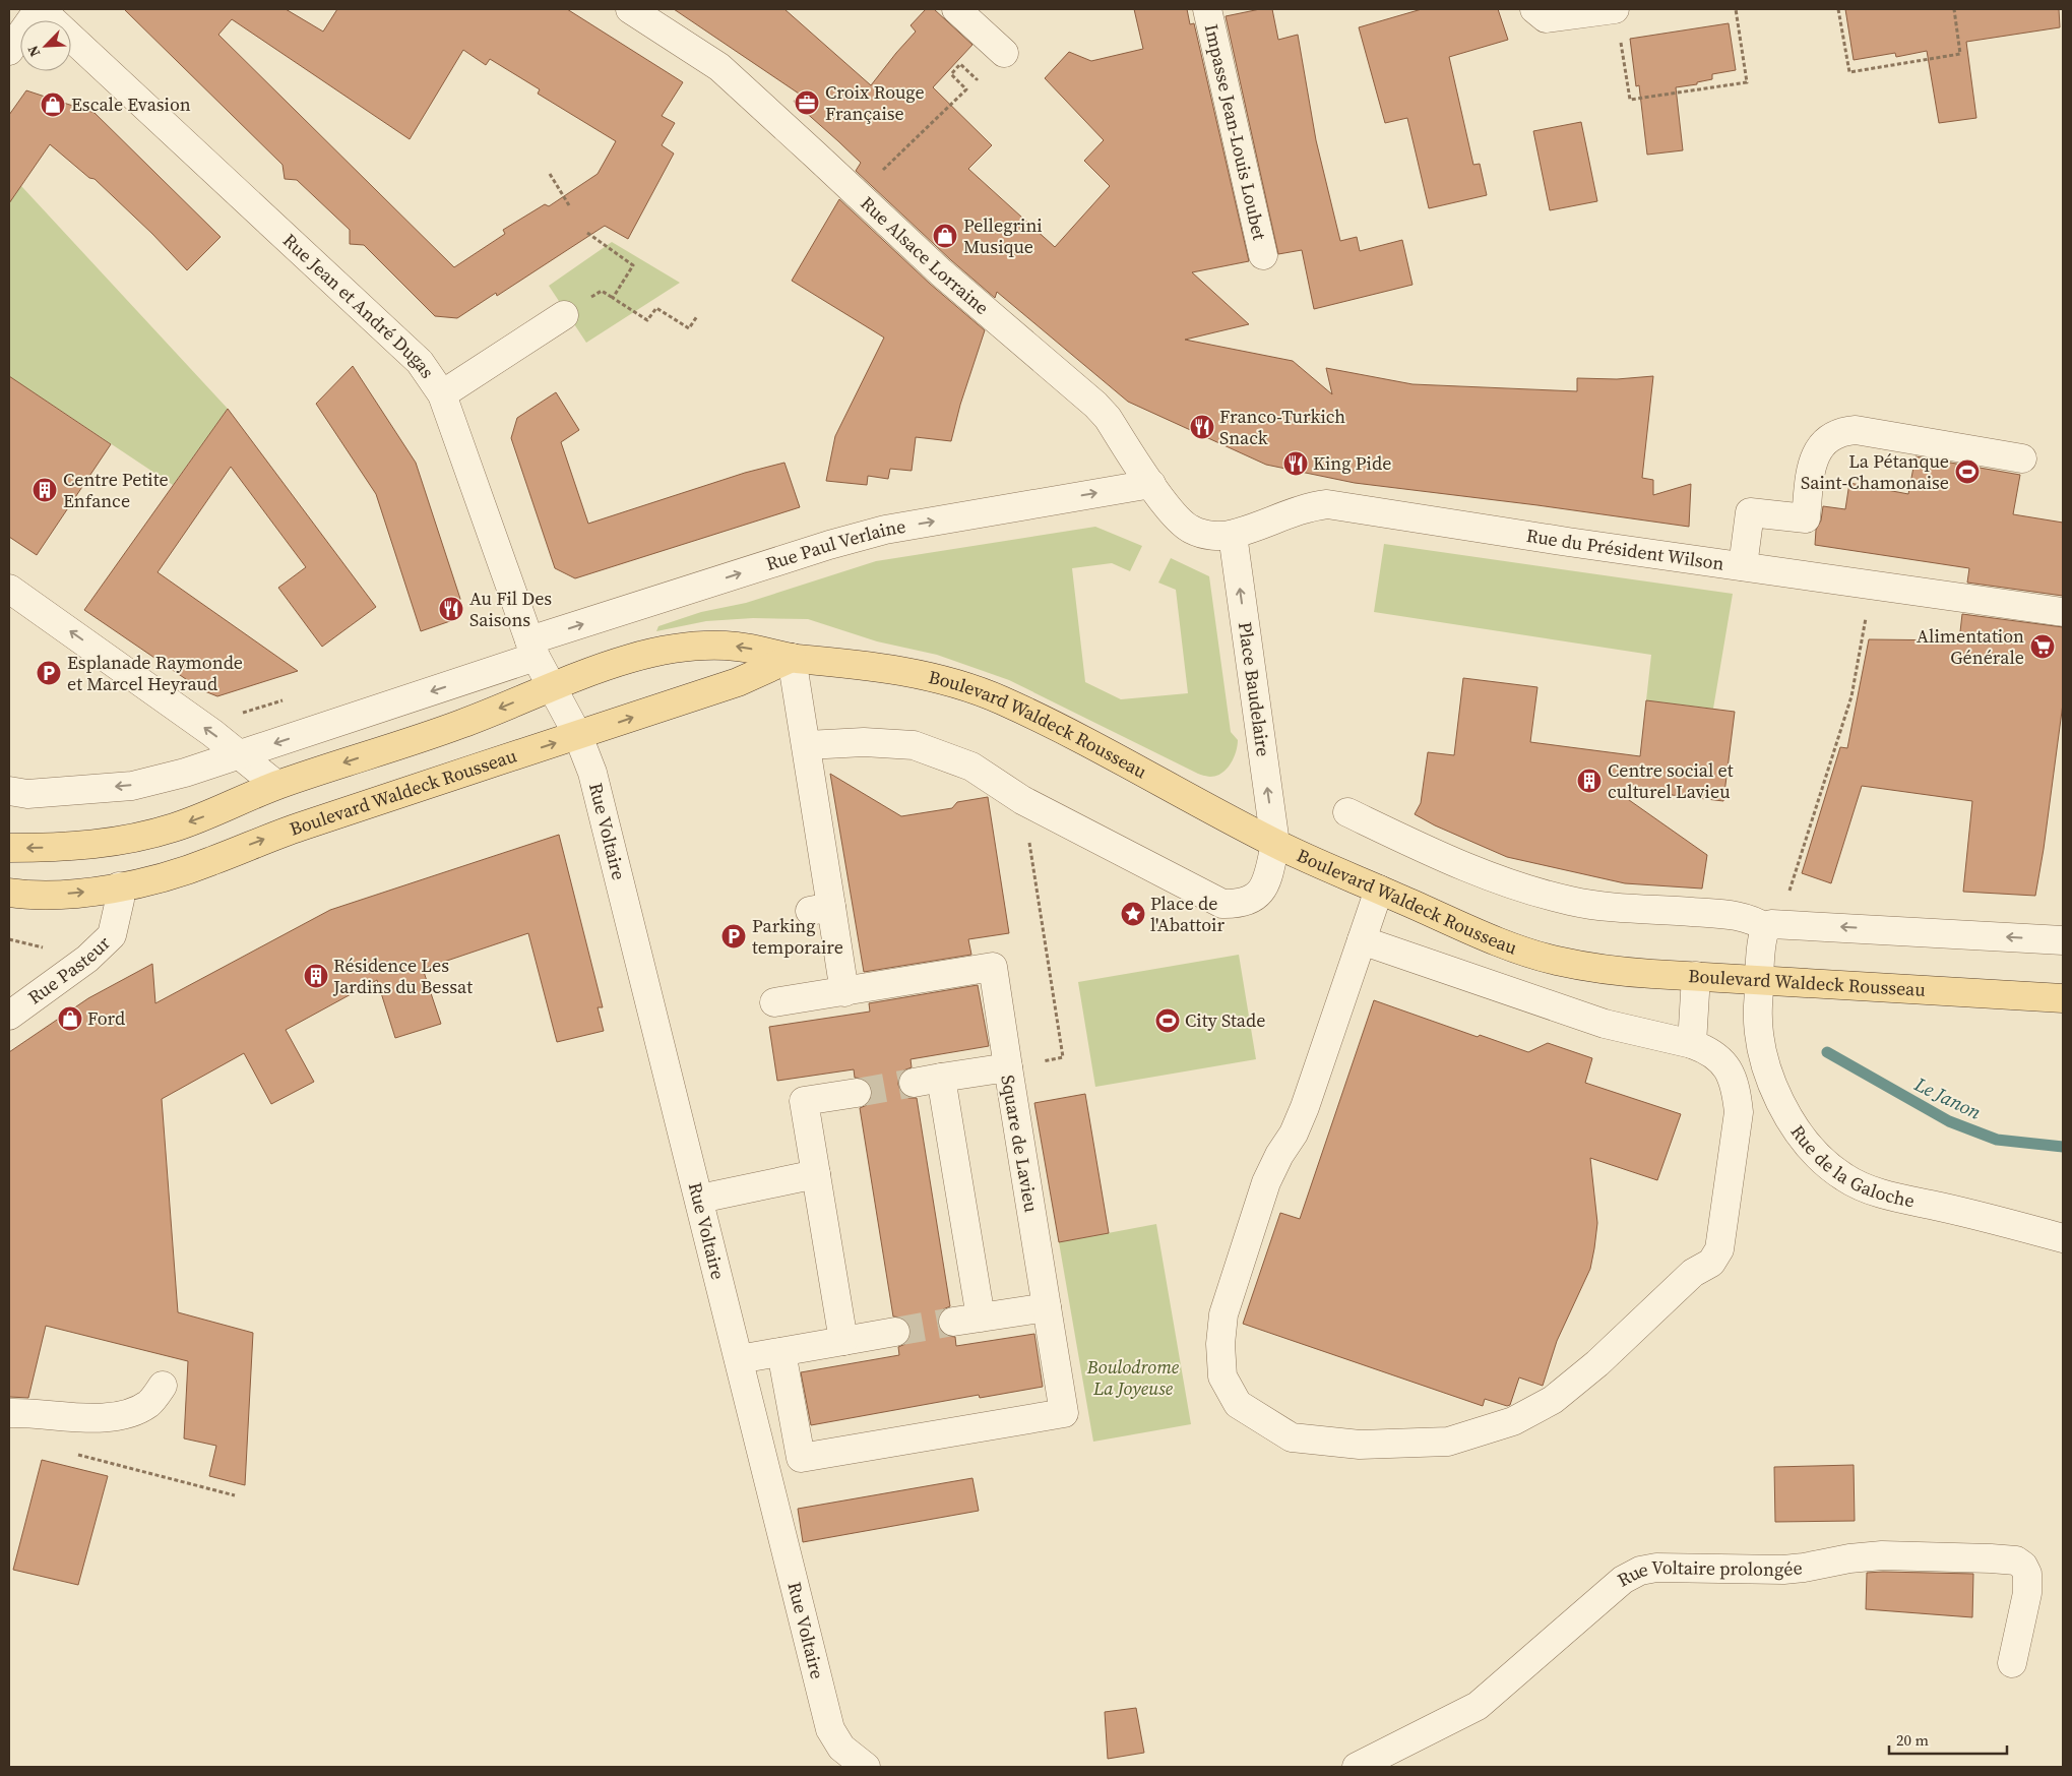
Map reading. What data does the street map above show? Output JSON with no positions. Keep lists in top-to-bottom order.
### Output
{
  "streets": {
    "main road": ["Boulevard Waldeck Rousseau"],
    "street": [
      "Impasse Jean-Louis Loubet",
      "Rue Alsace Lorraine",
      "Rue Jean et André Dugas",
      "Rue Paul Verlaine",
      "Rue du Président Wilson",
      "Place Baudelaire",
      "Rue Voltaire",
      "Rue Pasteur",
      "Square de Lavieu",
      "Rue de la Galoche",
      "Rue Voltaire prolongée"
    ]
  },
  "crossings": [
    ["Rue Alsace Lorraine", "Rue Paul Verlaine"],
    ["Rue Alsace Lorraine", "Rue du Président Wilson"],
    ["Rue Jean et André Dugas", "Rue Paul Verlaine"],
    ["Rue Jean et André Dugas", "Boulevard Waldeck Rousseau"],
    ["Rue Jean et André Dugas", "Rue Voltaire"],
    ["Rue du Président Wilson", "Place Baudelaire"],
    ["Place Baudelaire", "Boulevard Waldeck Rousseau"],
    ["Boulevard Waldeck Rousseau", "Rue Voltaire"],
    ["Boulevard Waldeck Rousseau", "Rue Pasteur"],
    ["Boulevard Waldeck Rousseau", "Rue de la Galoche"]
  ],
  "one_way": ["Place Baudelaire"],
  "water": ["Le Janon"],
  "parks": ["Boulodrome La Joyeuse"],
  "places": {
    "office": ["Croix Rouge Française"],
    "shop": ["Escale Evasion", "Pellegrini Musique", "Ford"],
    "restaurant": ["Franco-Turkich Snack", "King Pide", "Au Fil Des Saisons"],
    "sports": ["La Pétanque Saint-Chamonaise", "City Stade"],
    "building": ["Centre Petite Enfance", "Centre social et culturel Lavieu", "Résidence Les Jardins du Bessat"],
    "supermarket": ["Alimentation Générale"],
    "parking": ["Esplanade Raymonde et Marcel Heyraud", "Parking temporaire"],
    "place": ["Place de l'Abattoir"]
  },
  "scale_bar": "20 m",
  "north": "bottom left"
}
